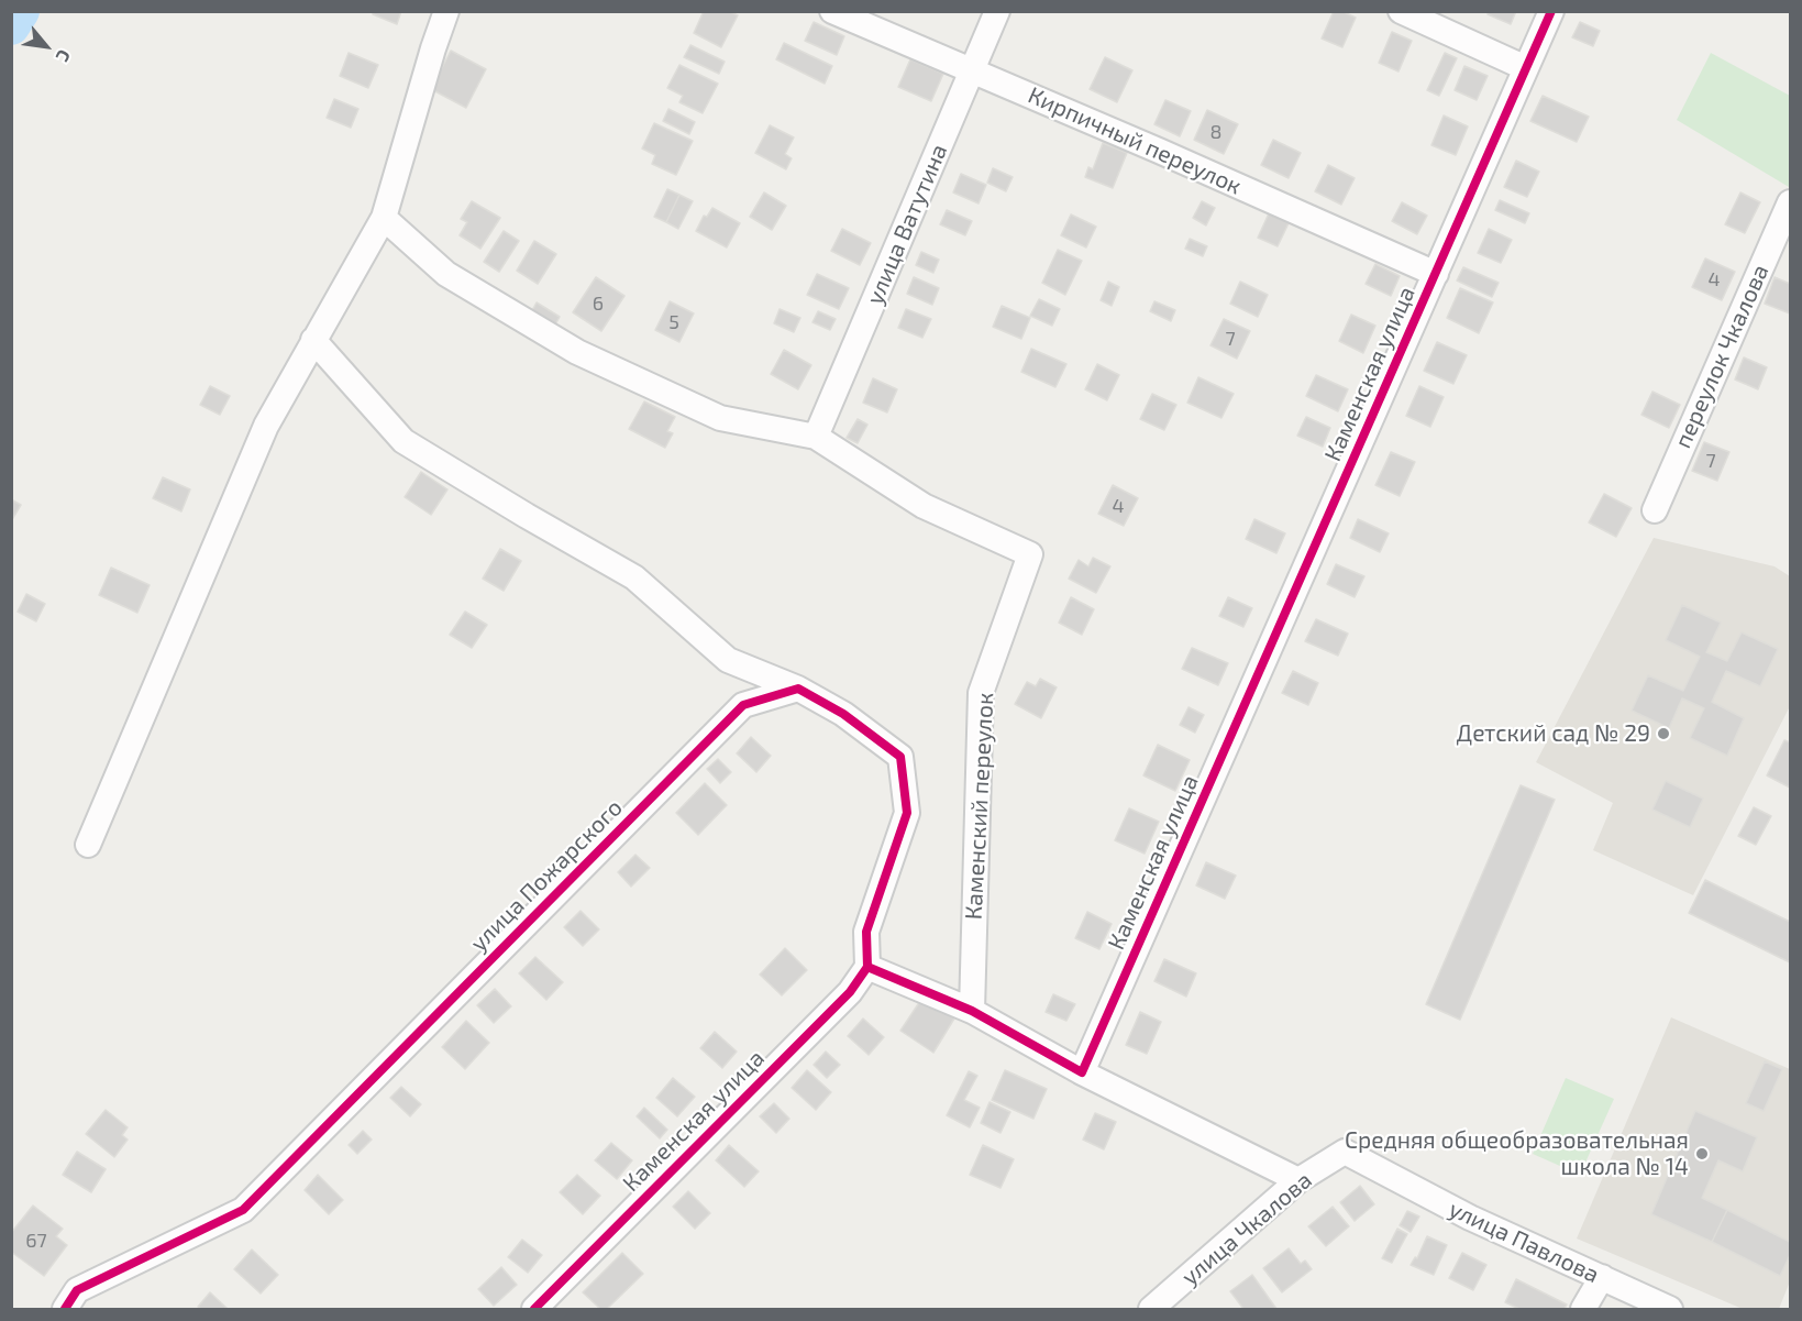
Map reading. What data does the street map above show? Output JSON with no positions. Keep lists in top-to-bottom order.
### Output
{
  "streets": {
    "street": [
      "Кирпичный переулок",
      "улица Ватутина",
      "переулок Чкалова",
      "Каменская улица",
      "Каменский переулок",
      "улица Пожарского",
      "улица Чкалова",
      "улица Павлова"
    ]
  },
  "crossings": [
    ["Кирпичный переулок", "улица Ватутина"],
    ["Кирпичный переулок", "Каменская улица"],
    ["улица Ватутина", "Каменский переулок"],
    ["улица Чкалова", "улица Павлова"]
  ],
  "places": ["Детский сад № 29", "Средняя общеобразовательная школа № 14"],
  "house_numbers": [
    "8",
    "4",
    "6",
    "5",
    "7",
    "7",
    "4",
    "67"
  ],
  "north": "bottom right"
}
